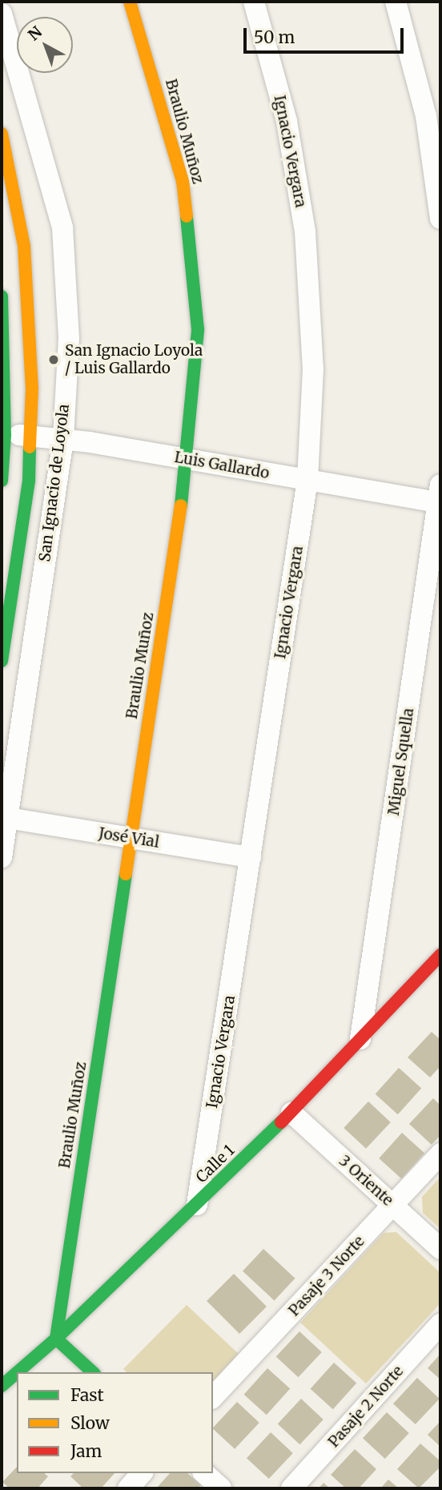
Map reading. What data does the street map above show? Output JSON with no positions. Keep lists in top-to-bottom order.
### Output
{
  "streets": {
    "street": [
      "Braulio Muñoz",
      "Ignacio Vergara",
      "Luis Gallardo",
      "San Ignacio de Loyola",
      "Miguel Squella",
      "José Vial",
      "Calle 1",
      "3 Oriente",
      "Pasaje 3 Norte",
      "Pasaje 2 Norte"
    ]
  },
  "crossings": [
    ["Braulio Muñoz", "Luis Gallardo"],
    ["Braulio Muñoz", "José Vial"],
    ["Braulio Muñoz", "Calle 1"],
    ["Ignacio Vergara", "Luis Gallardo"],
    ["Ignacio Vergara", "José Vial"],
    ["Ignacio Vergara", "Calle 1"],
    ["Luis Gallardo", "San Ignacio de Loyola"],
    ["Luis Gallardo", "Miguel Squella"],
    ["San Ignacio de Loyola", "José Vial"],
    ["Miguel Squella", "Calle 1"],
    ["Calle 1", "3 Oriente"],
    ["3 Oriente", "Pasaje 3 Norte"]
  ],
  "places": ["San Ignacio Loyola / Luis Gallardo"],
  "legend": ["Fast", "Slow", "Jam"],
  "scale_bar": "50 m",
  "north": "top left"
}
